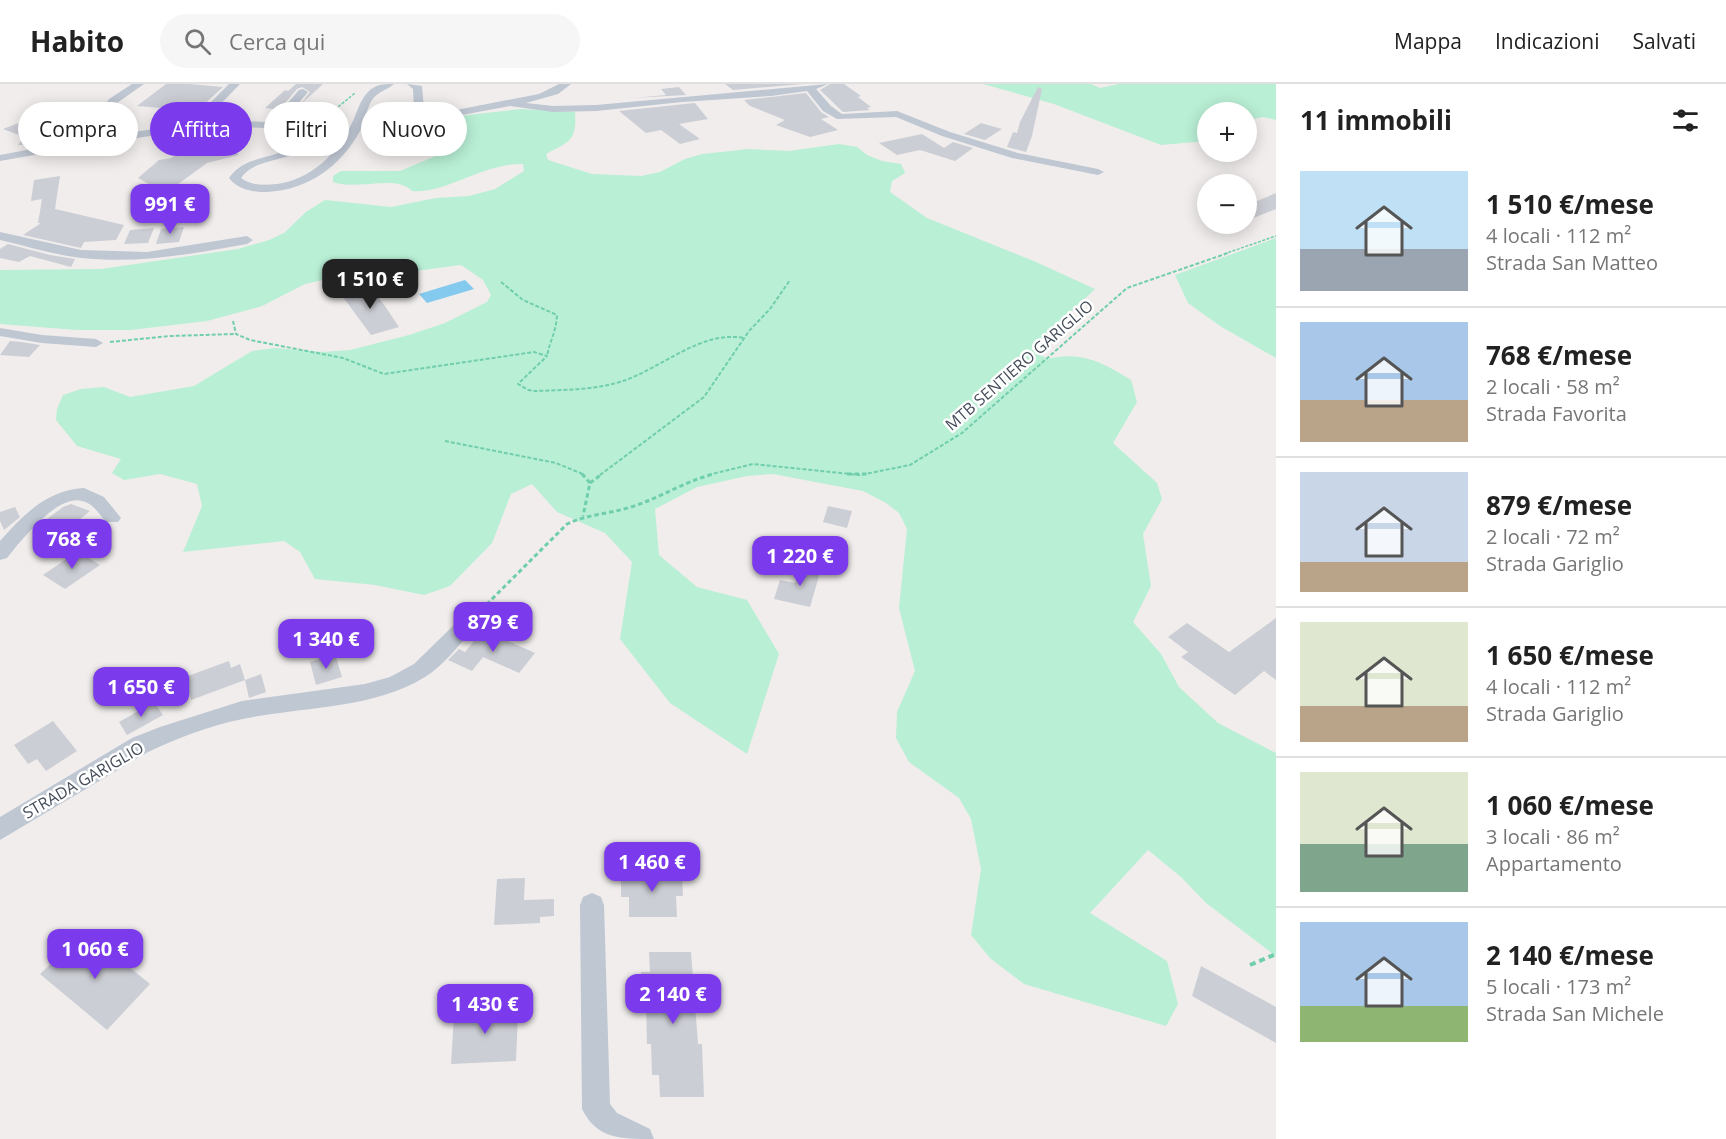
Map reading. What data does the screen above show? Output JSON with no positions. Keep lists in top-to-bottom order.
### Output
{
  "streets": {
    "street": ["STRADA GARIGLIO"],
    "path": ["MTB SENTIERO GARIGLIO"]
  },
  "crossings": [
    ["MTB SENTIERO GARIGLIO", "STRADA GARIGLIO"]
  ],
  "page": {
    "header": "Habito",
    "search": "Cerca qui",
    "nav": ["Mappa", "Indicazioni", "Salvati"],
    "heading": "11 immobili",
    "map_buttons": ["+", "−"],
    "chip": [
      "Compra",
      "Affitta",
      "Filtri",
      "Nuovo"
    ],
    "list": [
      {
        "name": "1 510 €/mese",
        "note": "4 locali · 112 m² · Strada San Matteo"
      },
      {
        "name": "768 €/mese",
        "note": "2 locali · 58 m² · Strada Favorita"
      },
      {
        "name": "879 €/mese",
        "note": "2 locali · 72 m² · Strada Gariglio"
      },
      {
        "name": "1 650 €/mese",
        "note": "4 locali · 112 m² · Strada Gariglio"
      },
      {
        "name": "1 060 €/mese",
        "note": "3 locali · 86 m² · Appartamento"
      },
      {
        "name": "2 140 €/mese",
        "note": "5 locali · 173 m² · Strada San Michele"
      }
    ],
    "price": [
      "991 €",
      "1 510 €",
      "768 €",
      "1 220 €",
      "879 €",
      "1 340 €",
      "1 650 €",
      "1 460 €",
      "1 060 €",
      "2 140 €",
      "1 430 €"
    ]
  }
}
